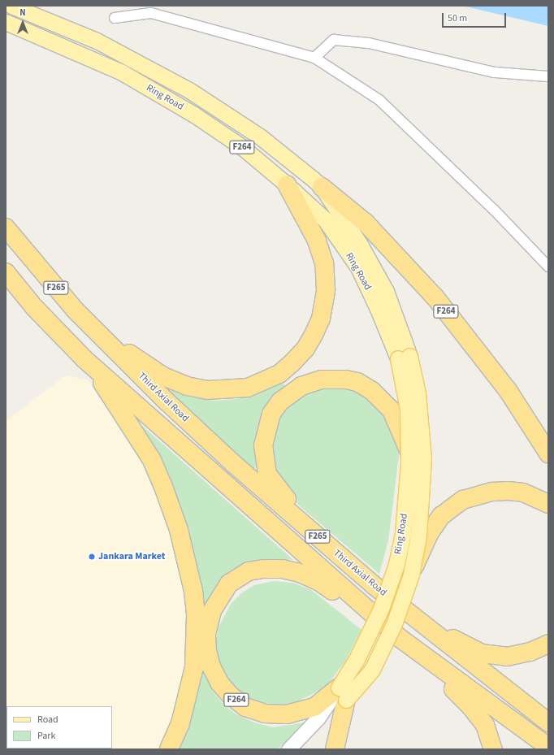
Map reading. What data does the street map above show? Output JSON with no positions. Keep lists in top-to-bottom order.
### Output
{
  "streets": {
    "highway": ["F264", "F265", "Third Axial Road"],
    "main road": ["Ring Road"]
  },
  "crossings": [
    ["Ring Road", "F264"],
    ["F264", "F265"],
    ["F265", "Third Axial Road"]
  ],
  "places": ["Jankara Market"],
  "legend": ["Road", "Park"],
  "scale_bar": "50 m",
  "north": "top"
}
